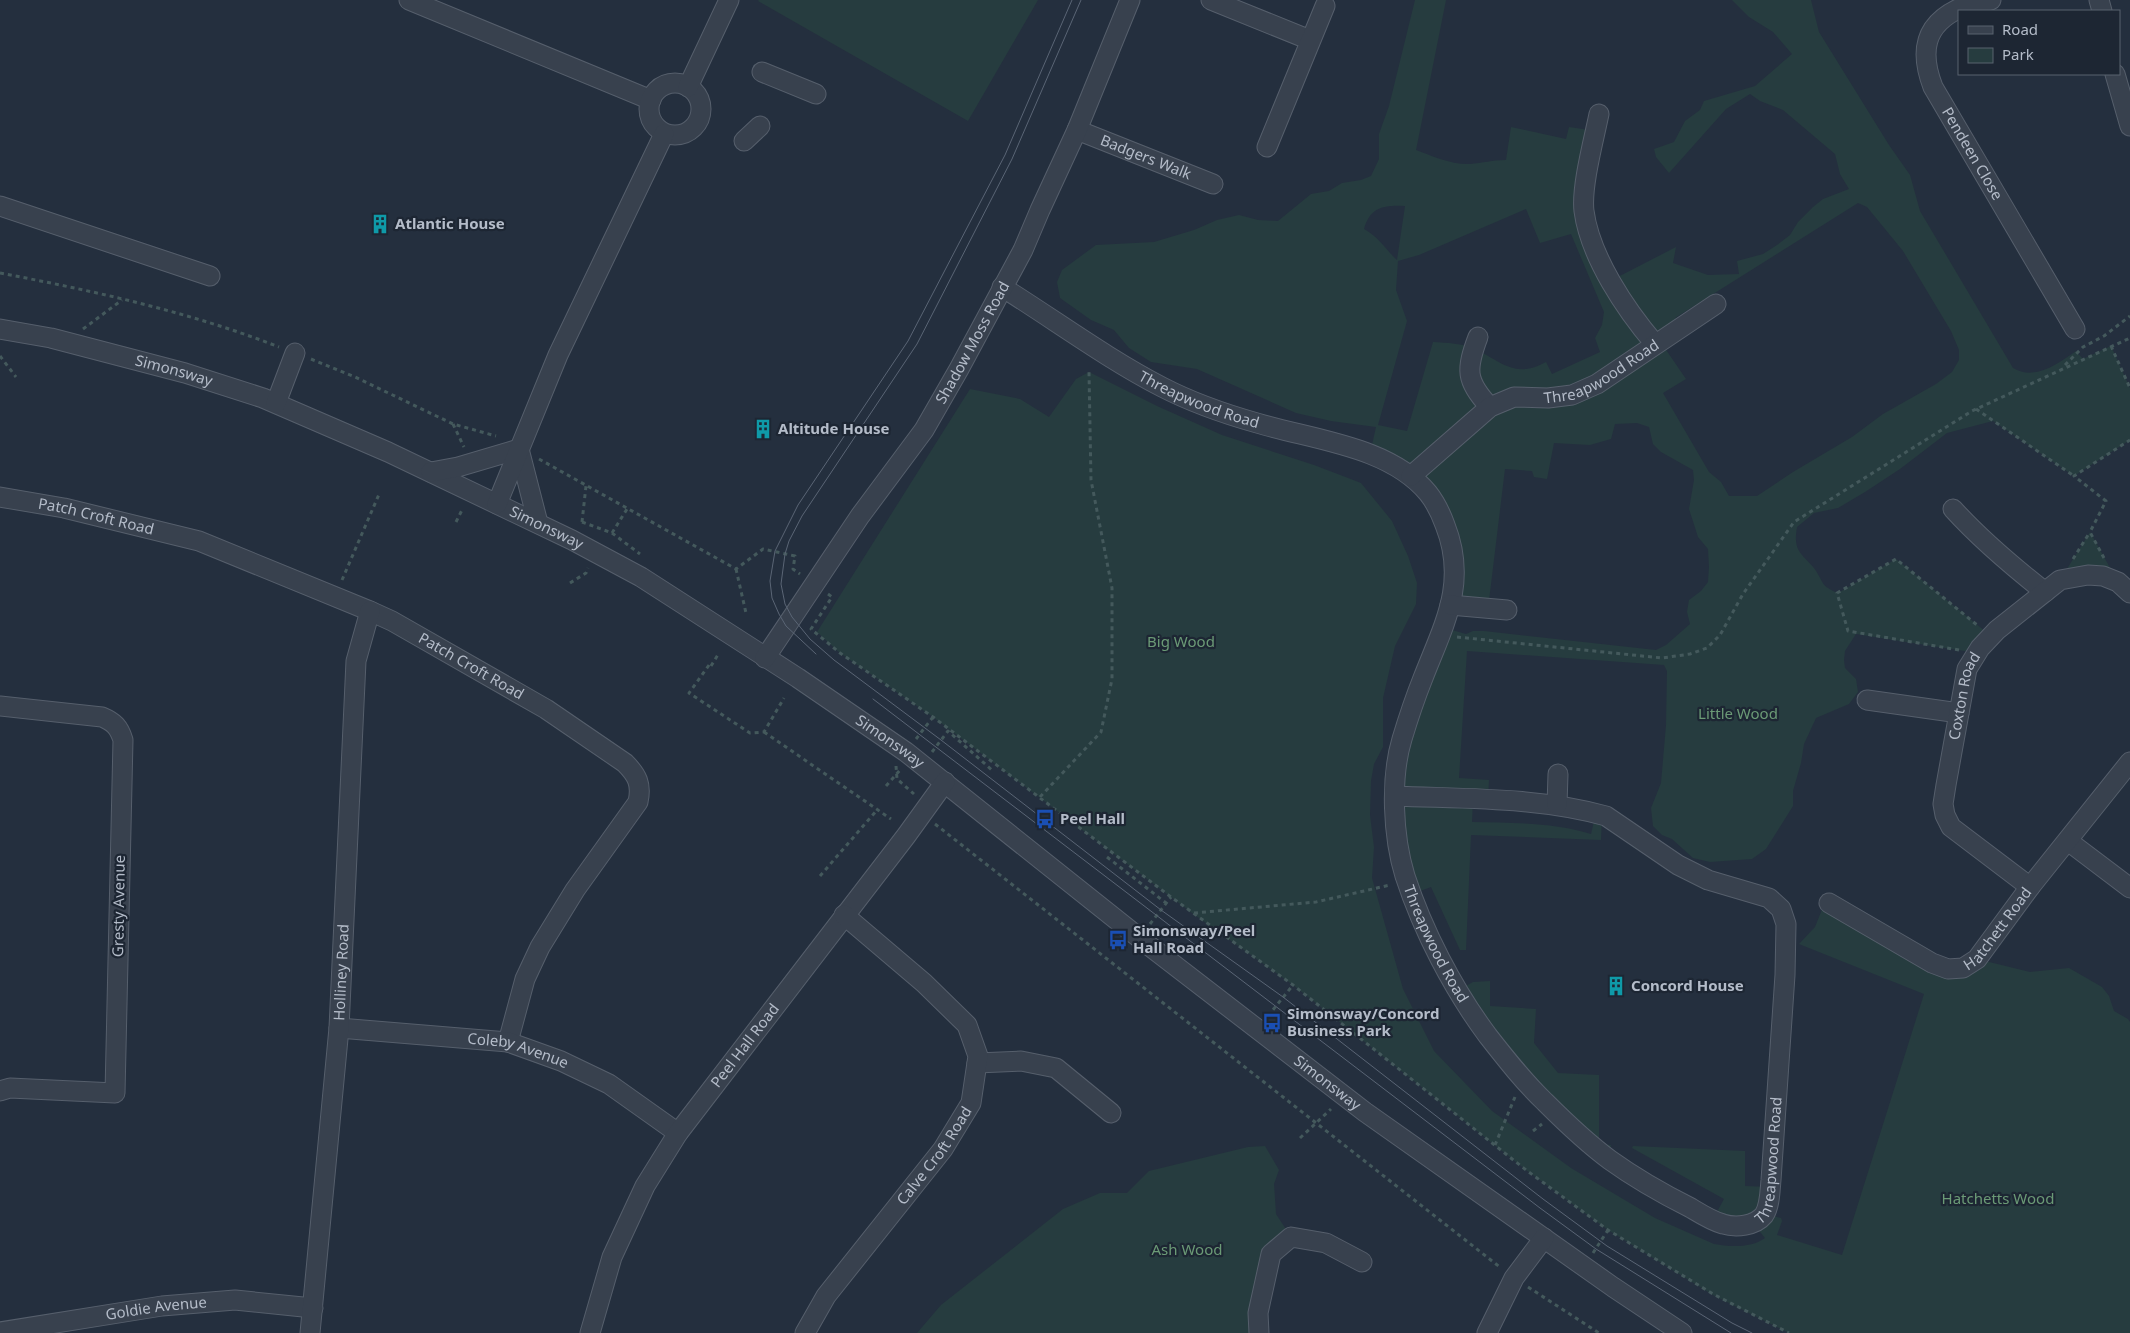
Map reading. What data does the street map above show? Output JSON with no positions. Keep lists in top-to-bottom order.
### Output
{
  "streets": {
    "street": [
      "Pendeen Close",
      "Badgers Walk",
      "Shadow Moss Road",
      "Threapwood Road",
      "Simonsway",
      "Patch Croft Road",
      "Coxton Road",
      "Gresty Avenue",
      "Hatchett Road",
      "Holliney Road",
      "Peel Hall Road",
      "Coleby Avenue",
      "Calve Croft Road",
      "Goldie Avenue"
    ]
  },
  "crossings": [
    ["Badgers Walk", "Shadow Moss Road"],
    ["Shadow Moss Road", "Threapwood Road"],
    ["Shadow Moss Road", "Simonsway"],
    ["Simonsway", "Peel Hall Road"],
    ["Patch Croft Road", "Holliney Road"],
    ["Patch Croft Road", "Coleby Avenue"],
    ["Coxton Road", "Hatchett Road"],
    ["Holliney Road", "Coleby Avenue"],
    ["Holliney Road", "Goldie Avenue"],
    ["Peel Hall Road", "Coleby Avenue"],
    ["Peel Hall Road", "Calve Croft Road"]
  ],
  "parks": [
    "Big Wood",
    "Little Wood",
    "Hatchetts Wood",
    "Ash Wood"
  ],
  "places": {
    "building": ["Atlantic House", "Altitude House", "Concord House"],
    "bus stop": ["Peel Hall", "Simonsway/Peel Hall Road", "Simonsway/Concord Business Park"]
  },
  "legend": ["Road", "Park"]
}
